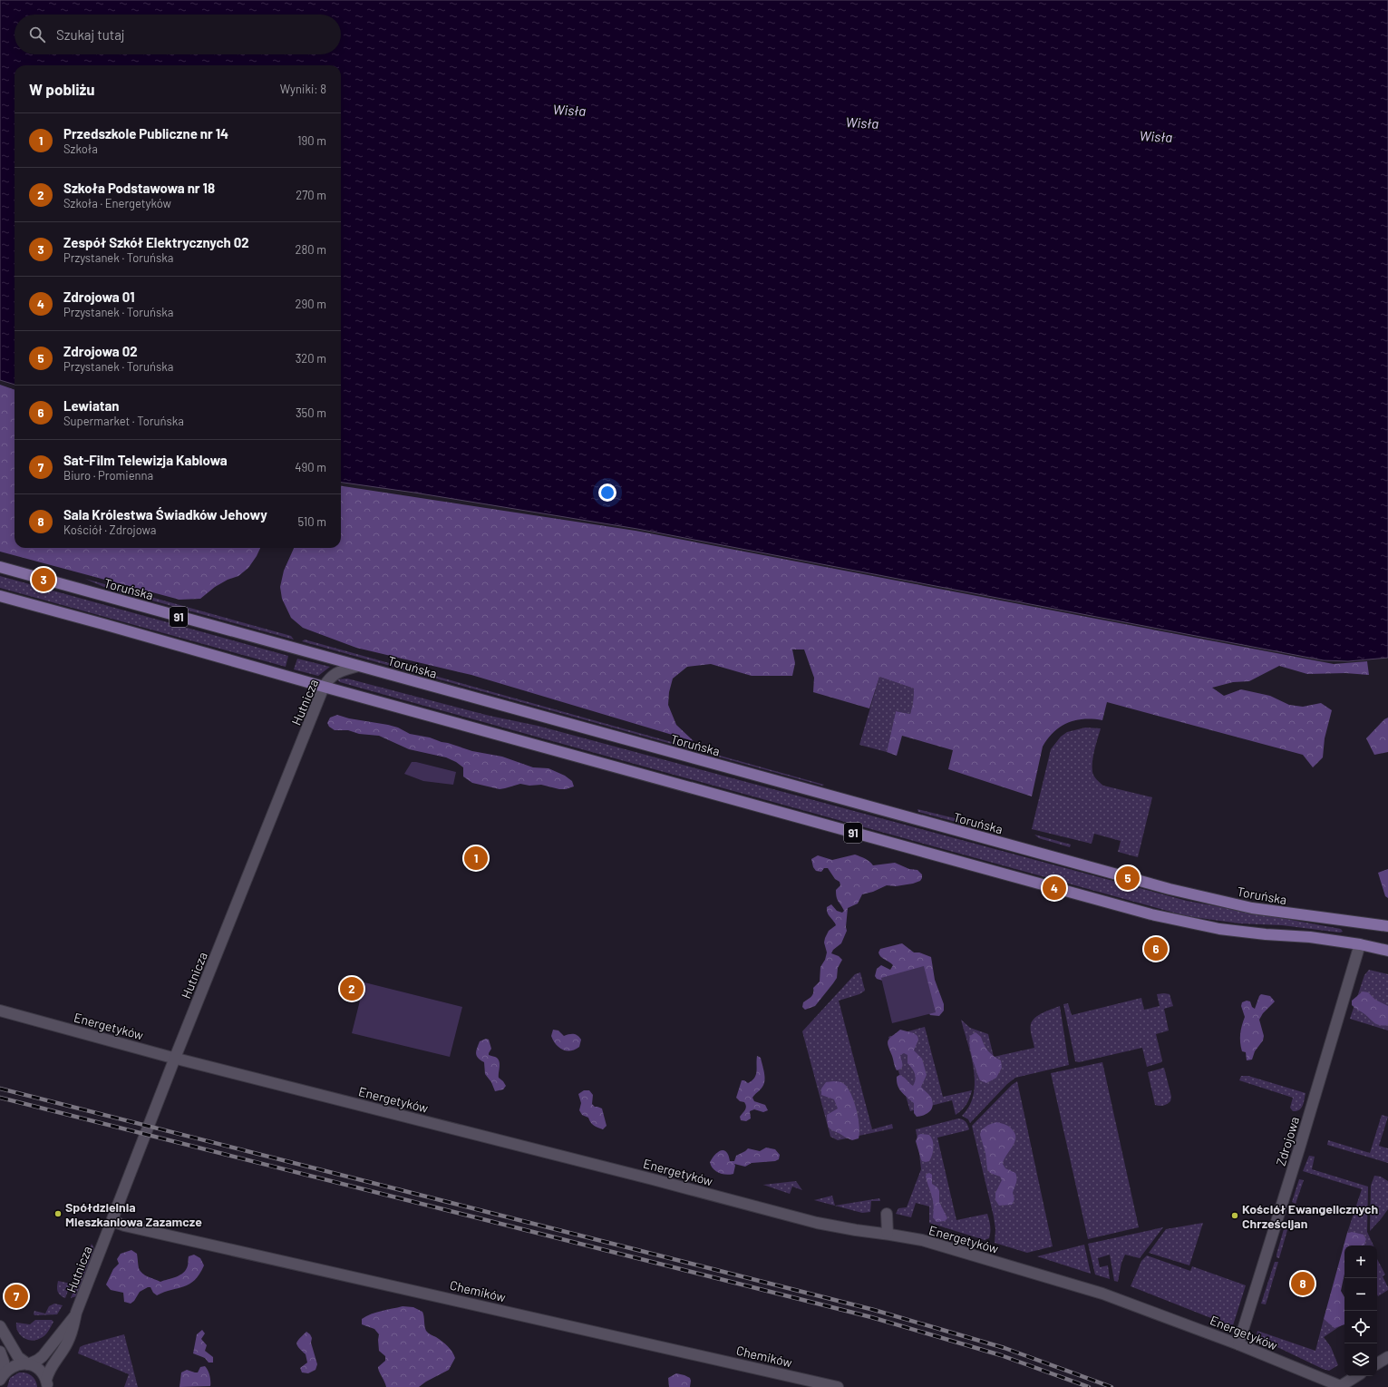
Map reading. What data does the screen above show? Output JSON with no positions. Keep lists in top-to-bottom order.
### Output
{
  "streets": {
    "main road": ["Toruńska", "91"],
    "street": [
      "Hutnicza",
      "Energetyków",
      "Zdrojowa",
      "Chemików"
    ]
  },
  "crossings": [
    ["Toruńska", "Hutnicza"],
    ["91", "Hutnicza"],
    ["91", "Zdrojowa"],
    ["Hutnicza", "Energetyków"],
    ["Hutnicza", "Chemików"],
    ["Energetyków", "Zdrojowa"]
  ],
  "water": ["Wisła"],
  "places": ["Spółdzielnia Mieszkaniowa Zazamcze", "Kościół Ewangelicznych Chrześcijan"],
  "page": {
    "search": "Szukaj tutaj",
    "heading": ["W pobliżu", "Wyniki: 8"],
    "list": [
      {
        "mark": "1",
        "name": "Przedszkole Publiczne nr 14",
        "note": "Szkoła",
        "value": "190 m"
      },
      {
        "mark": "2",
        "name": "Szkoła Podstawowa nr 18",
        "note": "Szkoła · Energetyków",
        "value": "270 m"
      },
      {
        "mark": "3",
        "name": "Zespół Szkół Elektrycznych 02",
        "note": "Przystanek · Toruńska",
        "value": "280 m"
      },
      {
        "mark": "4",
        "name": "Zdrojowa 01",
        "note": "Przystanek · Toruńska",
        "value": "290 m"
      },
      {
        "mark": "5",
        "name": "Zdrojowa 02",
        "note": "Przystanek · Toruńska",
        "value": "320 m"
      },
      {
        "mark": "6",
        "name": "Lewiatan",
        "note": "Supermarket · Toruńska",
        "value": "350 m"
      },
      {
        "mark": "7",
        "name": "Sat-Film Telewizja Kablowa",
        "note": "Biuro · Promienna",
        "value": "490 m"
      },
      {
        "mark": "8",
        "name": "Sala Królestwa Świadków Jehowy",
        "note": "Kościół · Zdrojowa",
        "value": "510 m"
      }
    ],
    "pins": [
      "3",
      "1",
      "5",
      "4",
      "6",
      "2",
      "8",
      "7"
    ],
    "map_buttons": ["+", "−"]
  }
}
